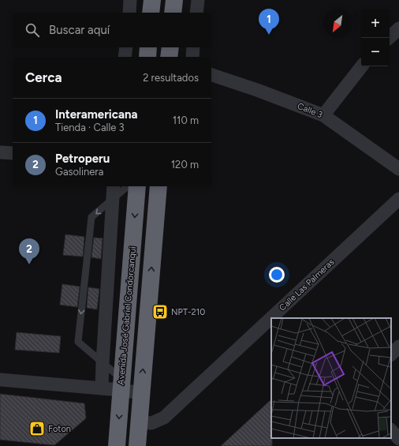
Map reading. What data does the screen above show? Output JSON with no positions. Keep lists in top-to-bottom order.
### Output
{
  "streets": {
    "highway": ["Avenida José Gabriel Condorcanqui"],
    "street": ["Calle 3", "Calle Las Palmeras"]
  },
  "places": {
    "bus stop": ["NPT-210"],
    "shop": ["Foton"]
  },
  "north": "bottom left",
  "page": {
    "pins": ["1", "2"],
    "map_buttons": ["+", "−"],
    "search": "Buscar aquí",
    "heading": ["Cerca", "2 resultados"],
    "list": [
      {
        "mark": "1",
        "name": "Interamericana",
        "note": "Tienda · Calle 3",
        "value": "110 m"
      },
      {
        "mark": "2",
        "name": "Petroperu",
        "note": "Gasolinera",
        "value": "120 m"
      }
    ]
  }
}
